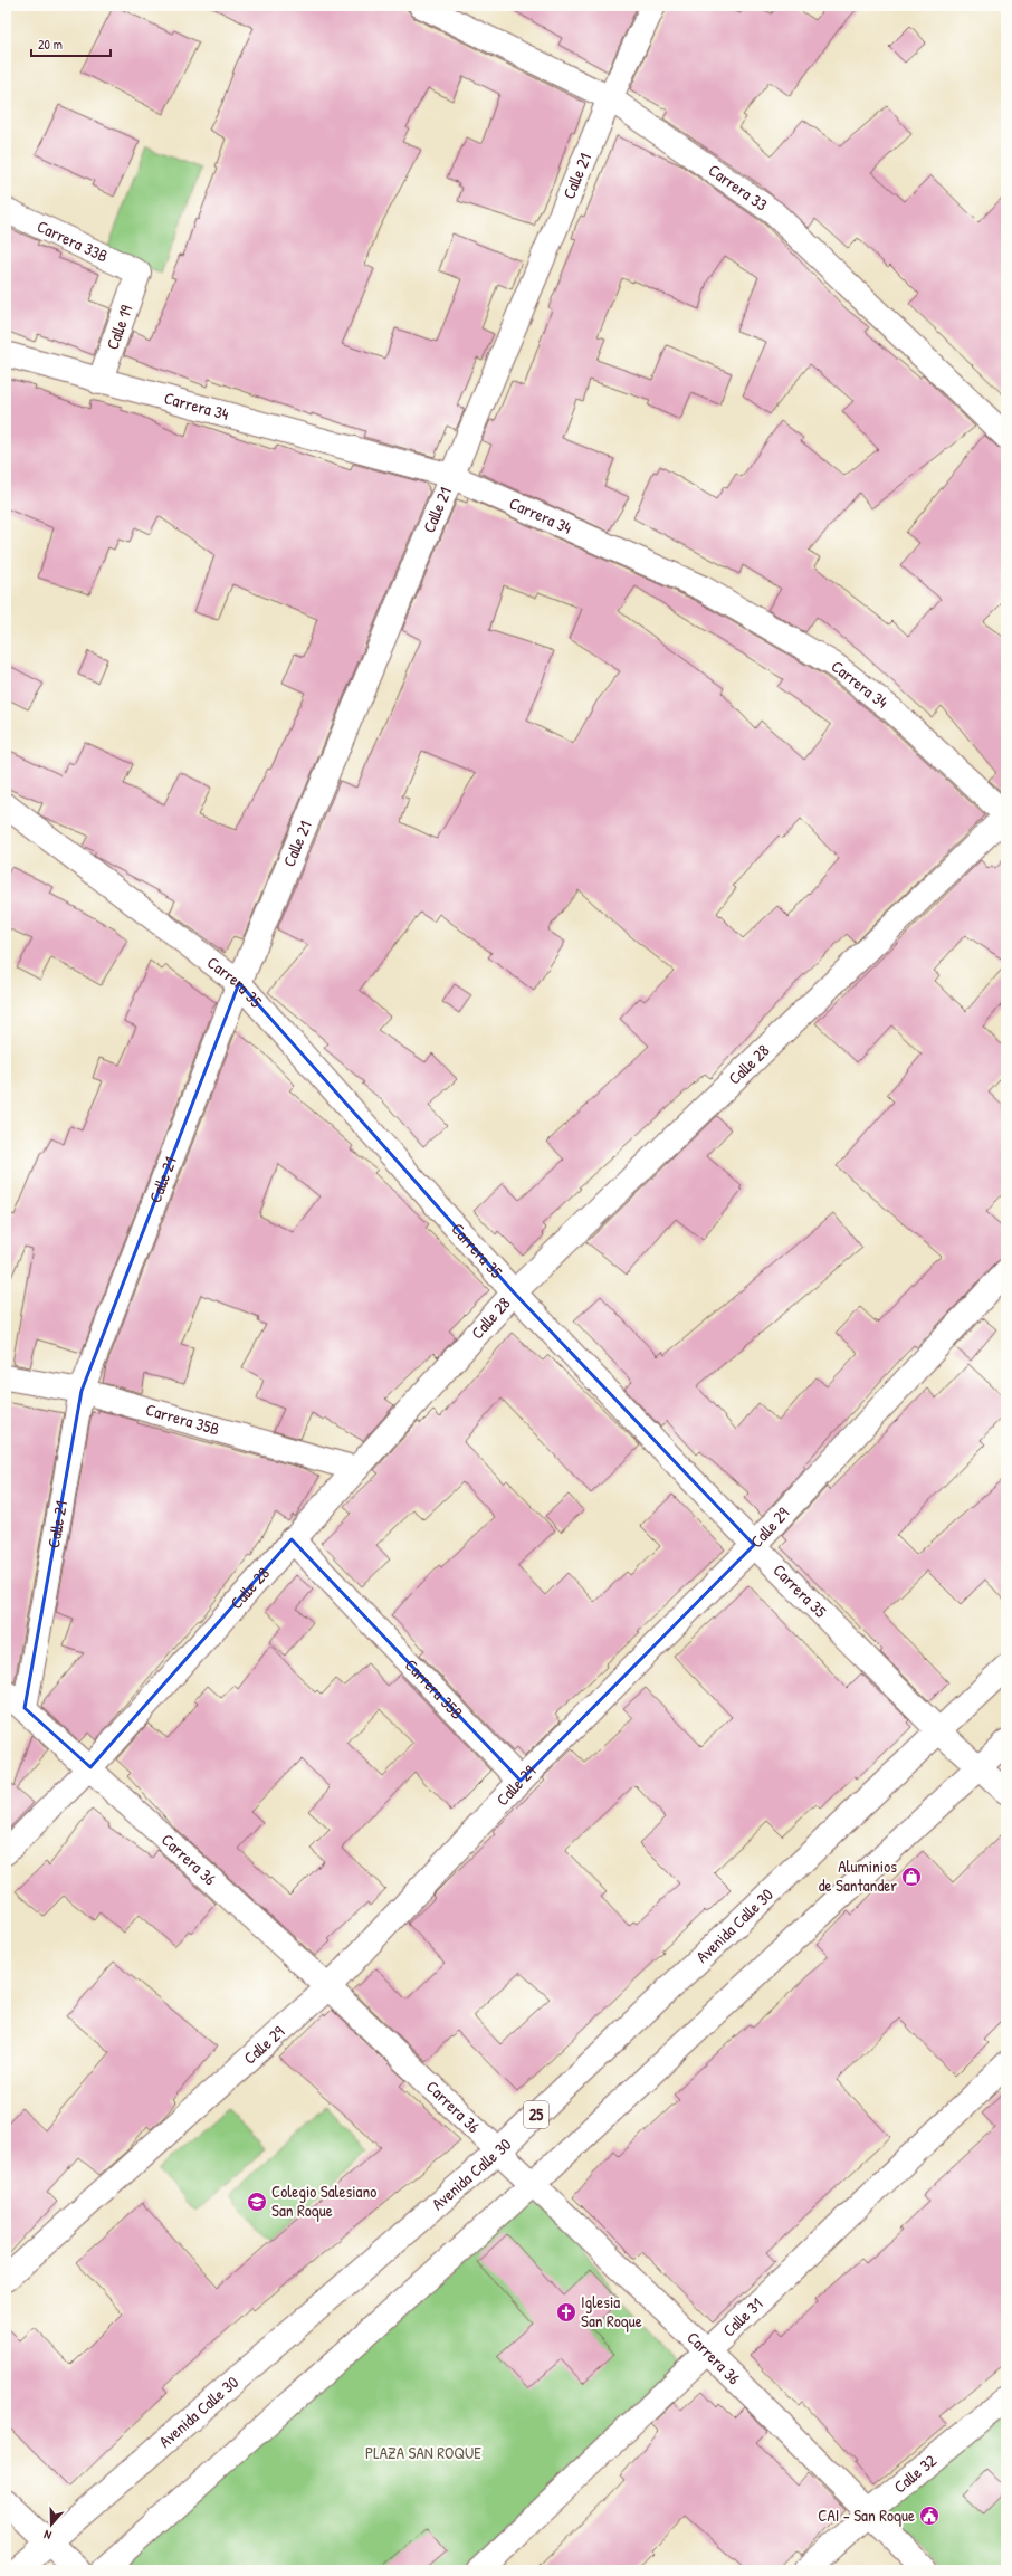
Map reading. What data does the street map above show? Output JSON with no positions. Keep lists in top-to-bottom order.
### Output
{
  "streets": {
    "main road": [
      "Calle 21",
      "Carrera 33",
      "Carrera 33B",
      "Calle 19",
      "Carrera 34",
      "Carrera 35",
      "Calle 28",
      "Carrera 35B",
      "Calle 29",
      "Carrera 36",
      "Avenida Calle 30",
      "25",
      "Calle 31",
      "Calle 32"
    ]
  },
  "crossings": [
    ["Calle 21", "Carrera 33"],
    ["Calle 21", "Carrera 34"],
    ["Calle 21", "Carrera 35"],
    ["Calle 21", "Carrera 35B"],
    ["Calle 21", "Carrera 36"],
    ["Carrera 33B", "Calle 19"],
    ["Calle 19", "Carrera 34"],
    ["Carrera 34", "Calle 28"],
    ["Carrera 35", "Calle 28"],
    ["Carrera 35", "Calle 29"],
    ["Carrera 35", "Avenida Calle 30"],
    ["Calle 28", "Carrera 35B"],
    ["Calle 28", "Carrera 36"],
    ["Carrera 35B", "Calle 29"],
    ["Calle 29", "Carrera 36"],
    ["Carrera 36", "Avenida Calle 30"],
    ["Carrera 36", "Calle 31"],
    ["Carrera 36", "Calle 32"]
  ],
  "parks": ["PLAZA SAN ROQUE"],
  "places": {
    "shop": ["Aluminios de Santander"],
    "school or university": ["Colegio Salesiano San Roque"],
    "church": ["Iglesia San Roque"],
    "public building": ["CAI - San Roque"]
  },
  "scale_bar": "20 m",
  "north": "bottom"
}
